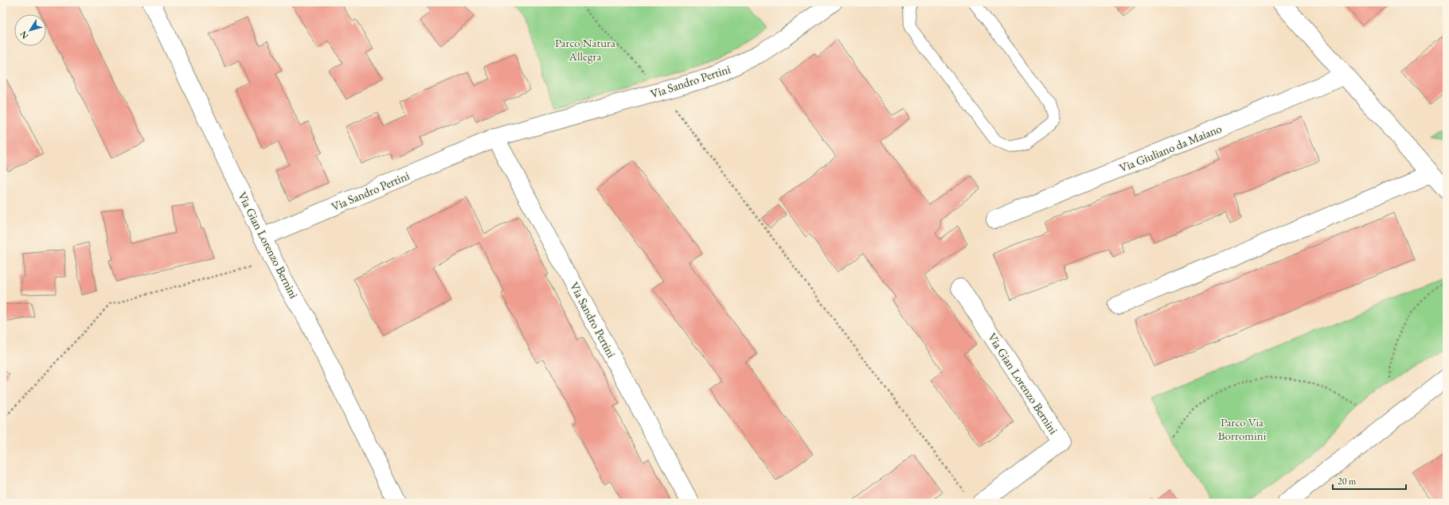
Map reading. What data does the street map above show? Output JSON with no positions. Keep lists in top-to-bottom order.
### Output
{
  "streets": {
    "street": ["Via Sandro Pertini", "Via Giuliano da Maiano", "Via Gian Lorenzo Bernini"]
  },
  "crossings": [
    ["Via Sandro Pertini", "Via Gian Lorenzo Bernini"]
  ],
  "parks": ["Parco Natura Allegra", "Parco Via Borromini"],
  "scale_bar": "20 m",
  "north": "bottom left"
}
